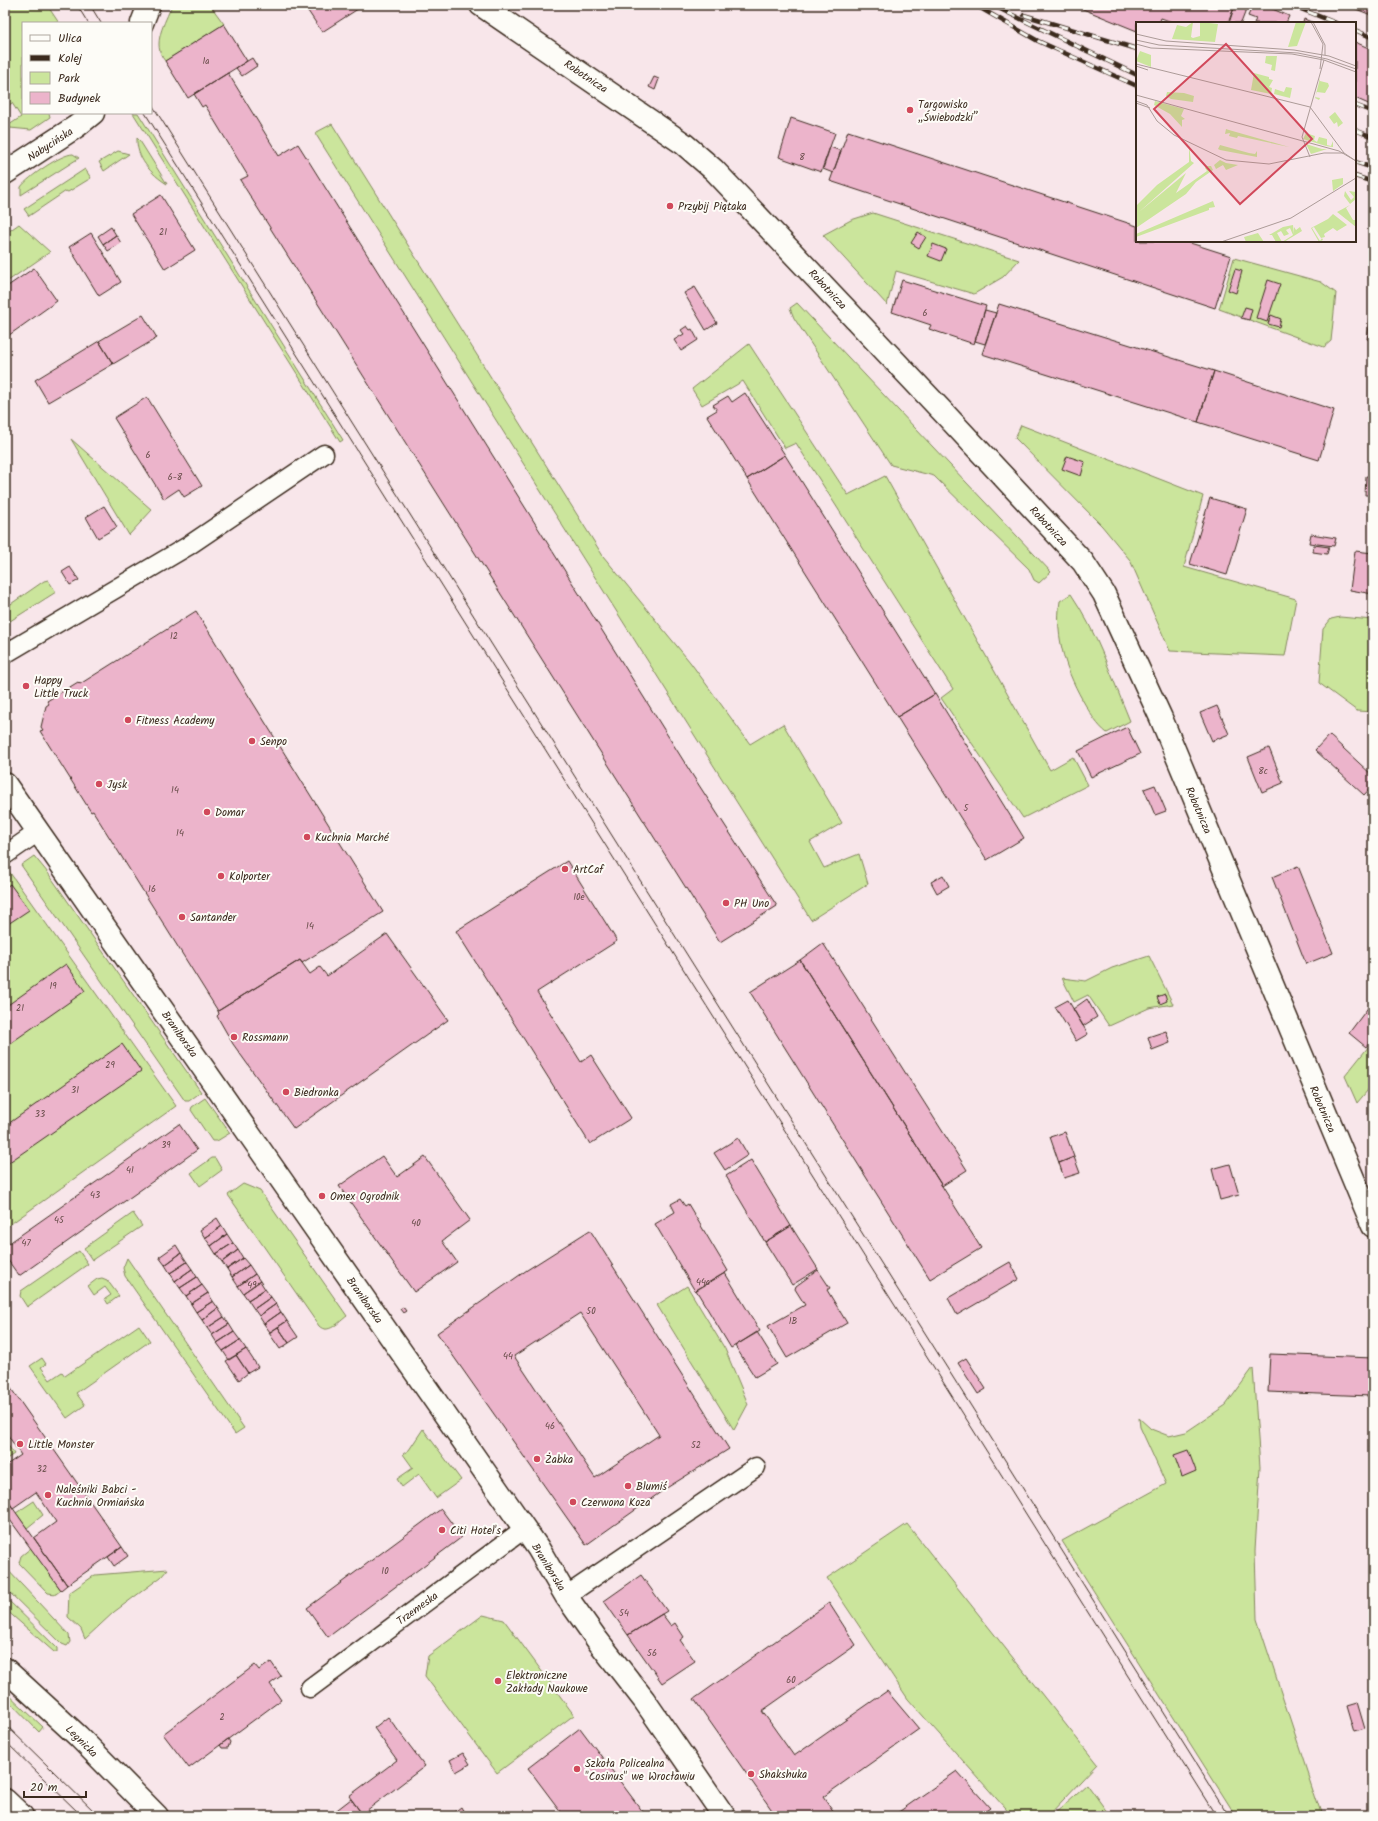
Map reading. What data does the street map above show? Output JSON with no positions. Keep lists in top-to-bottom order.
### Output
{
  "streets": {
    "street": [
      "Robotnicza",
      "Nabycińska",
      "Braniborska",
      "Trzemeska",
      "Legnicka"
    ]
  },
  "crossings": [
    ["Braniborska", "Trzemeska"]
  ],
  "places": [
    "Targowisko „Świebodzki”",
    "Przybij Piątaka",
    "Happy Little Truck",
    "Fitness Academy",
    "Senpo",
    "Jysk",
    "Domar",
    "Kuchnia Marché",
    "ArtCaf",
    "Kolporter",
    "PH Uno",
    "Santander",
    "Rossmann",
    "Biedronka",
    "Omex Ogrodnik",
    "Little Monster",
    "Żabka",
    "Blumiś",
    "Naleśniki Babci - Kuchnia Ormiańska",
    "Czerwona Koza",
    "Citi Hotel's",
    "Elektroniczne Zakłady Naukowe",
    "Szkoła Policealna \"Cosinus\" we Wrocławiu",
    "Shakshuka"
  ],
  "house_numbers": [
    "1a",
    "8",
    "21",
    "6",
    "6",
    "6-8",
    "12",
    "8c",
    "14",
    "5",
    "14",
    "16",
    "10e",
    "14",
    "19",
    "21",
    "29",
    "31",
    "33",
    "39",
    "41",
    "43",
    "45",
    "40",
    "47",
    "44a",
    "49",
    "50",
    "1B",
    "44",
    "46",
    "52",
    "32",
    "10",
    "54",
    "56",
    "60",
    "2"
  ],
  "legend": [
    "Ulica",
    "Kolej",
    "Park",
    "Budynek"
  ],
  "scale_bar": "20 m"
}
